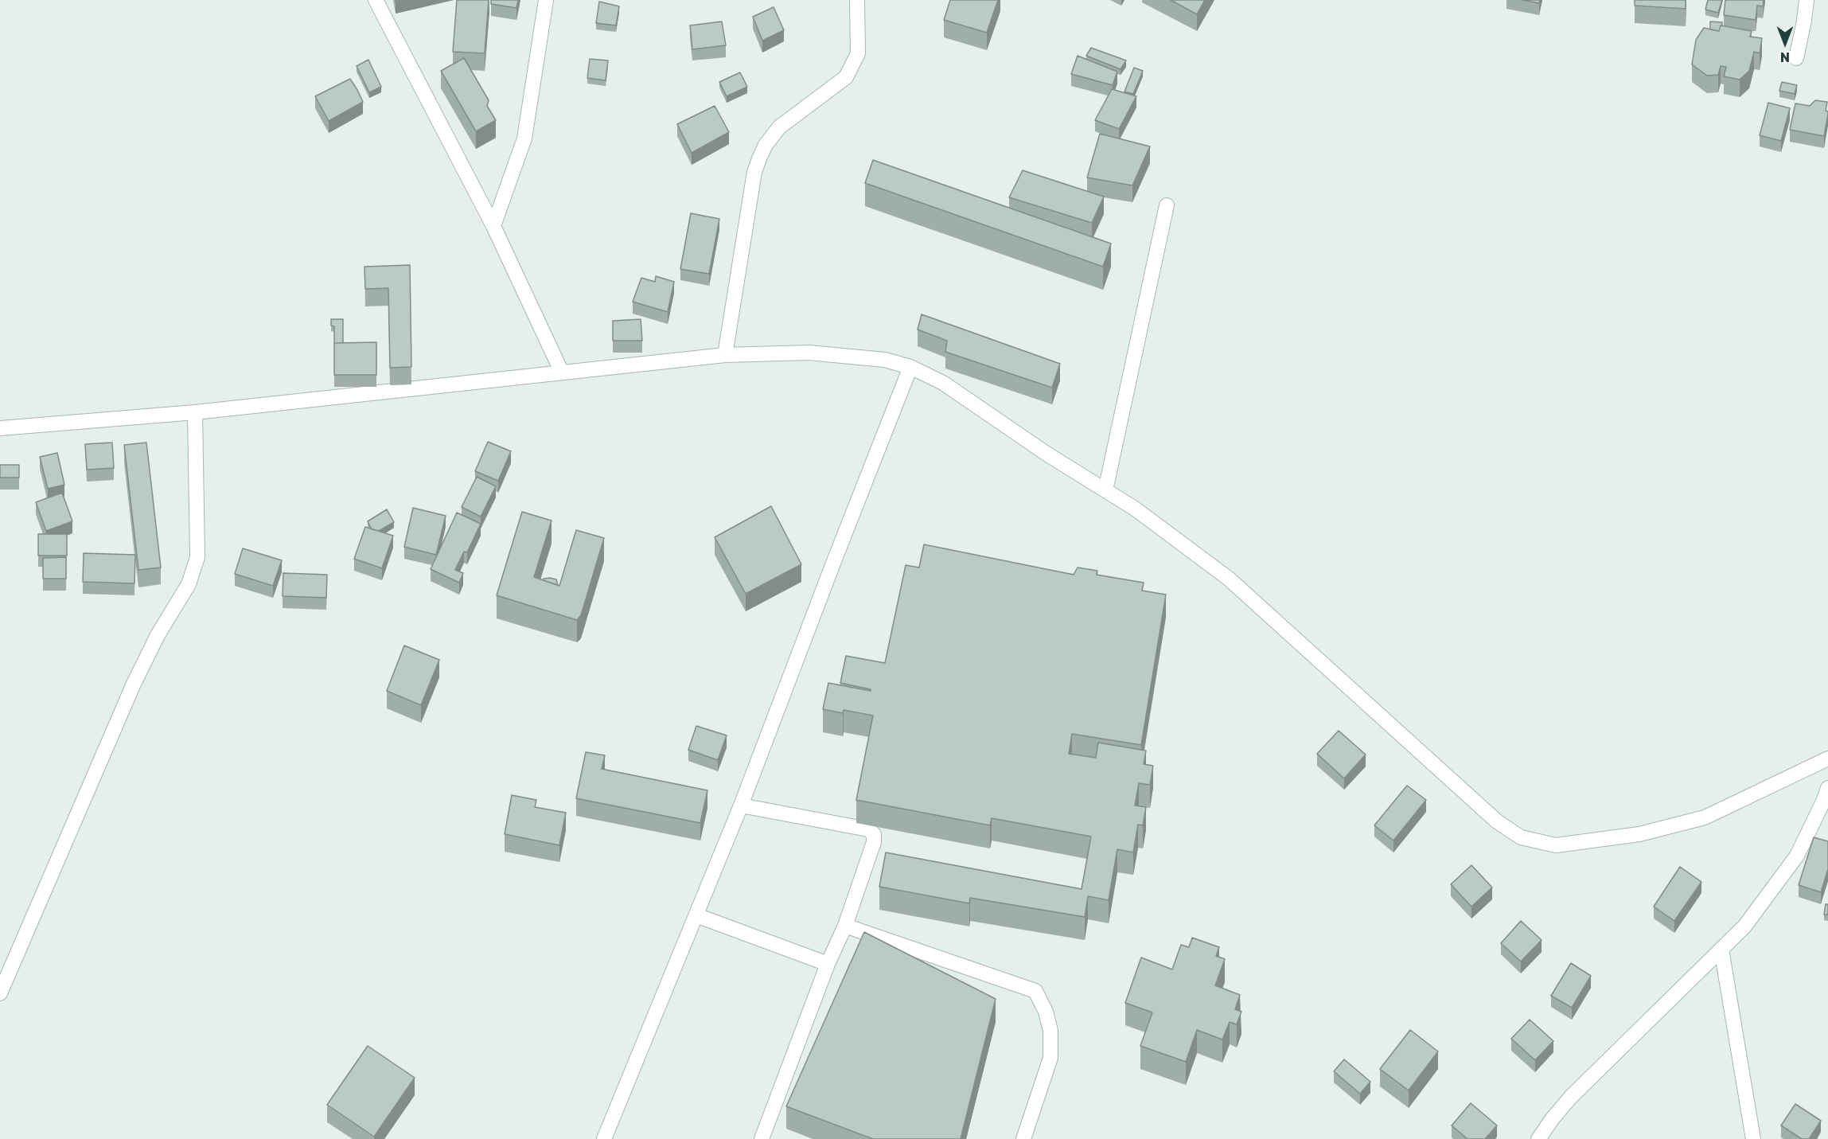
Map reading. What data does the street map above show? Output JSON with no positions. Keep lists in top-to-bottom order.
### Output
{
  "north": "bottom"
}
